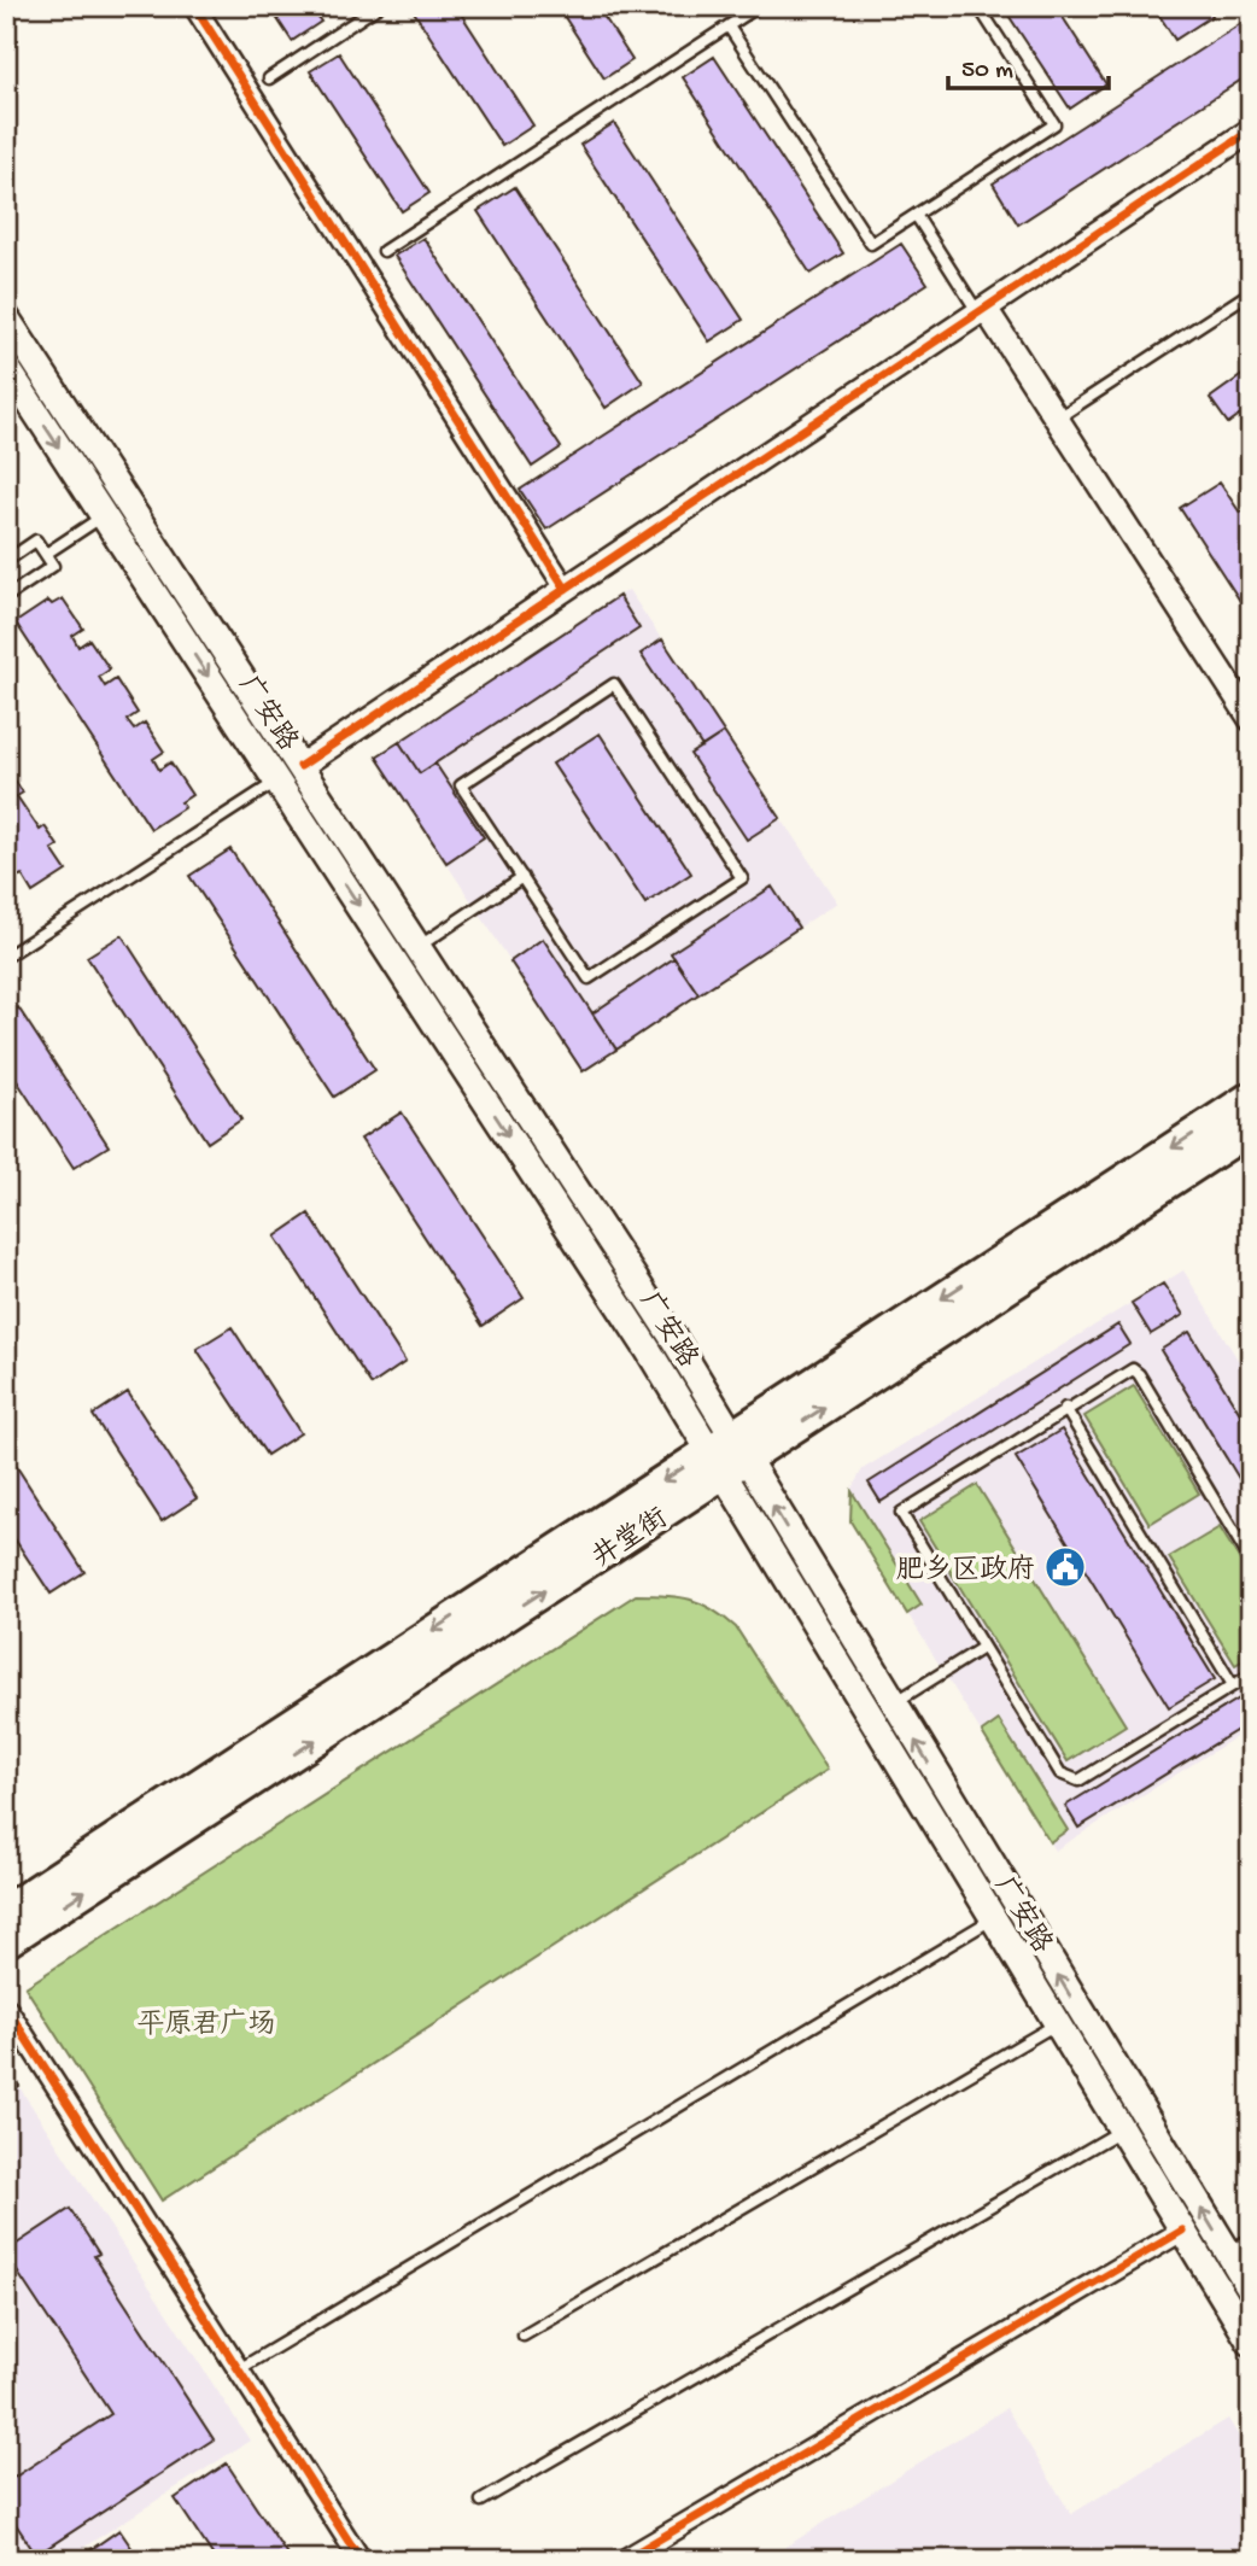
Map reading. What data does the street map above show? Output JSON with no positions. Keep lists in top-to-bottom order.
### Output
{
  "streets": {
    "main road": ["广安路", "井堂街"]
  },
  "crossings": [
    ["广安路", "井堂街"]
  ],
  "parks": ["平原君广场"],
  "places": {
    "public building": ["肥乡区政府"]
  },
  "scale_bar": "50 m"
}
